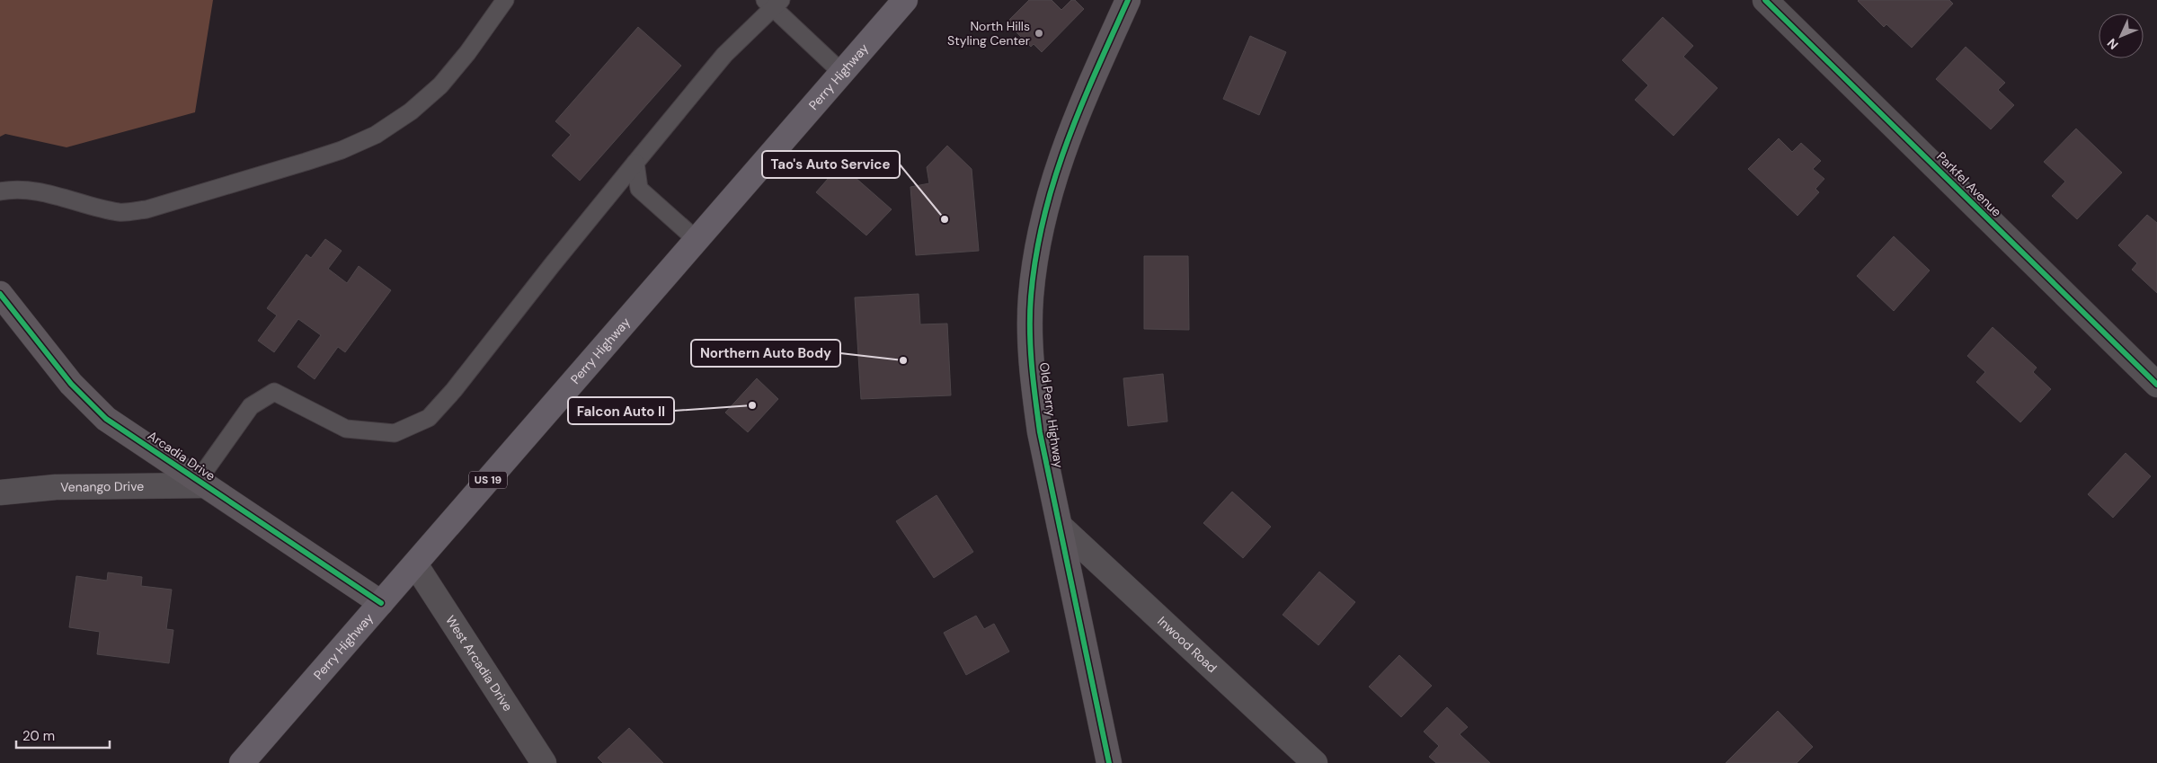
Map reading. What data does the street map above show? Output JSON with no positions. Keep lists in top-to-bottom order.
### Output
{
  "streets": {
    "main road": ["Perry Highway", "US 19"],
    "street": [
      "Parkfel Avenue",
      "Old Perry Highway",
      "Arcadia Drive",
      "Venango Drive",
      "Inwood Road",
      "West Arcadia Drive"
    ]
  },
  "crossings": [
    ["Perry Highway", "Arcadia Drive"],
    ["Perry Highway", "West Arcadia Drive"],
    ["Old Perry Highway", "Inwood Road"],
    ["Arcadia Drive", "Venango Drive"]
  ],
  "places": [
    "North Hills Styling Center",
    "Tao's Auto Service",
    "Northern Auto Body",
    "Falcon Auto II"
  ],
  "scale_bar": "20 m",
  "north": "bottom left"
}
